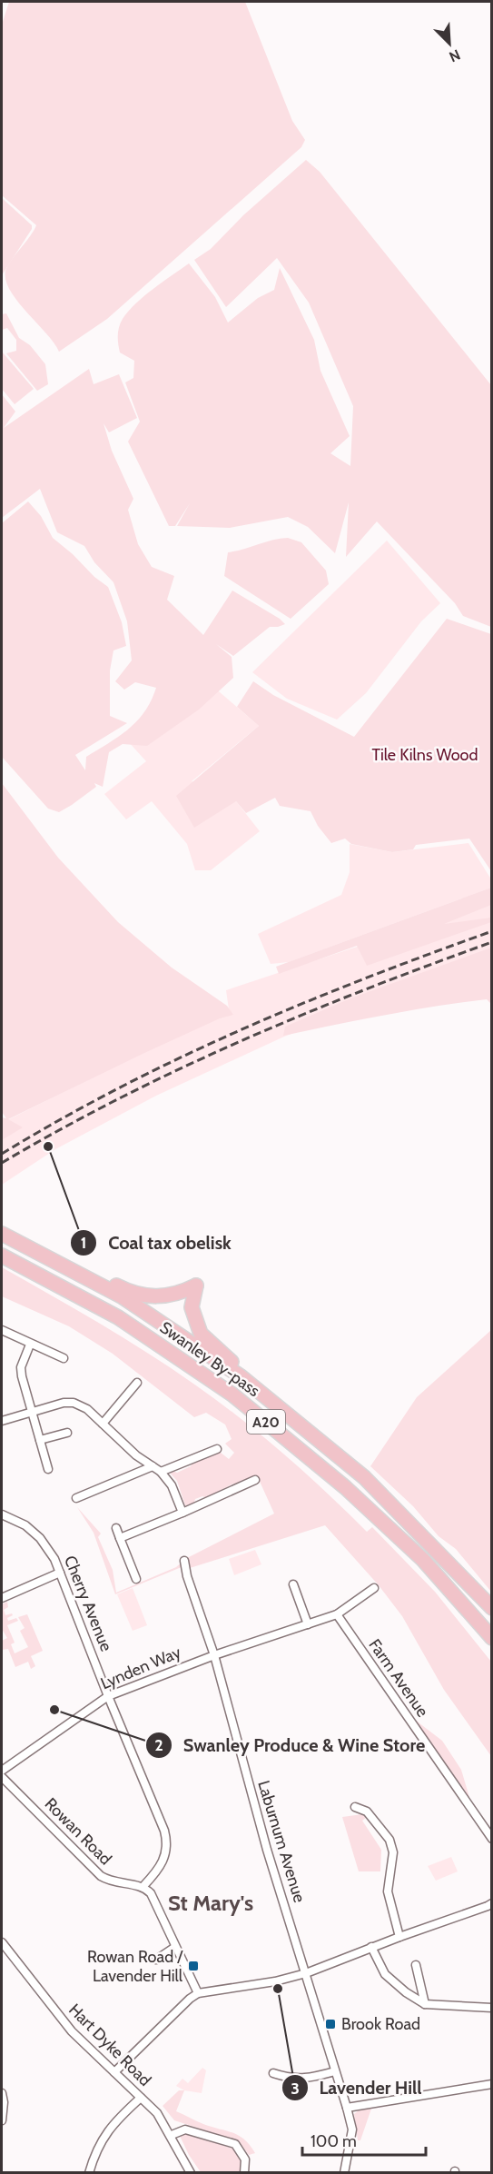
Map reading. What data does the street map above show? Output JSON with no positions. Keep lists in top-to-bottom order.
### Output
{
  "streets": {
    "highway": ["Swanley By-pass", "A20"],
    "street": [
      "Cherry Avenue",
      "Lynden Way",
      "Farm Avenue",
      "Rowan Road",
      "Laburnum Avenue",
      "Hart Dyke Road"
    ]
  },
  "crossings": [
    ["Cherry Avenue", "Lynden Way"],
    ["Lynden Way", "Farm Avenue"],
    ["Lynden Way", "Laburnum Avenue"]
  ],
  "districts": ["St Mary's"],
  "parks": ["Tile Kilns Wood"],
  "places": {
    "other": ["Coal tax obelisk", "Swanley Produce & Wine Store", "Lavender Hill"],
    "transit": ["Rowan Road / Lavender Hill", "Brook Road"]
  },
  "scale_bar": "100 m",
  "north": "bottom right"
}
